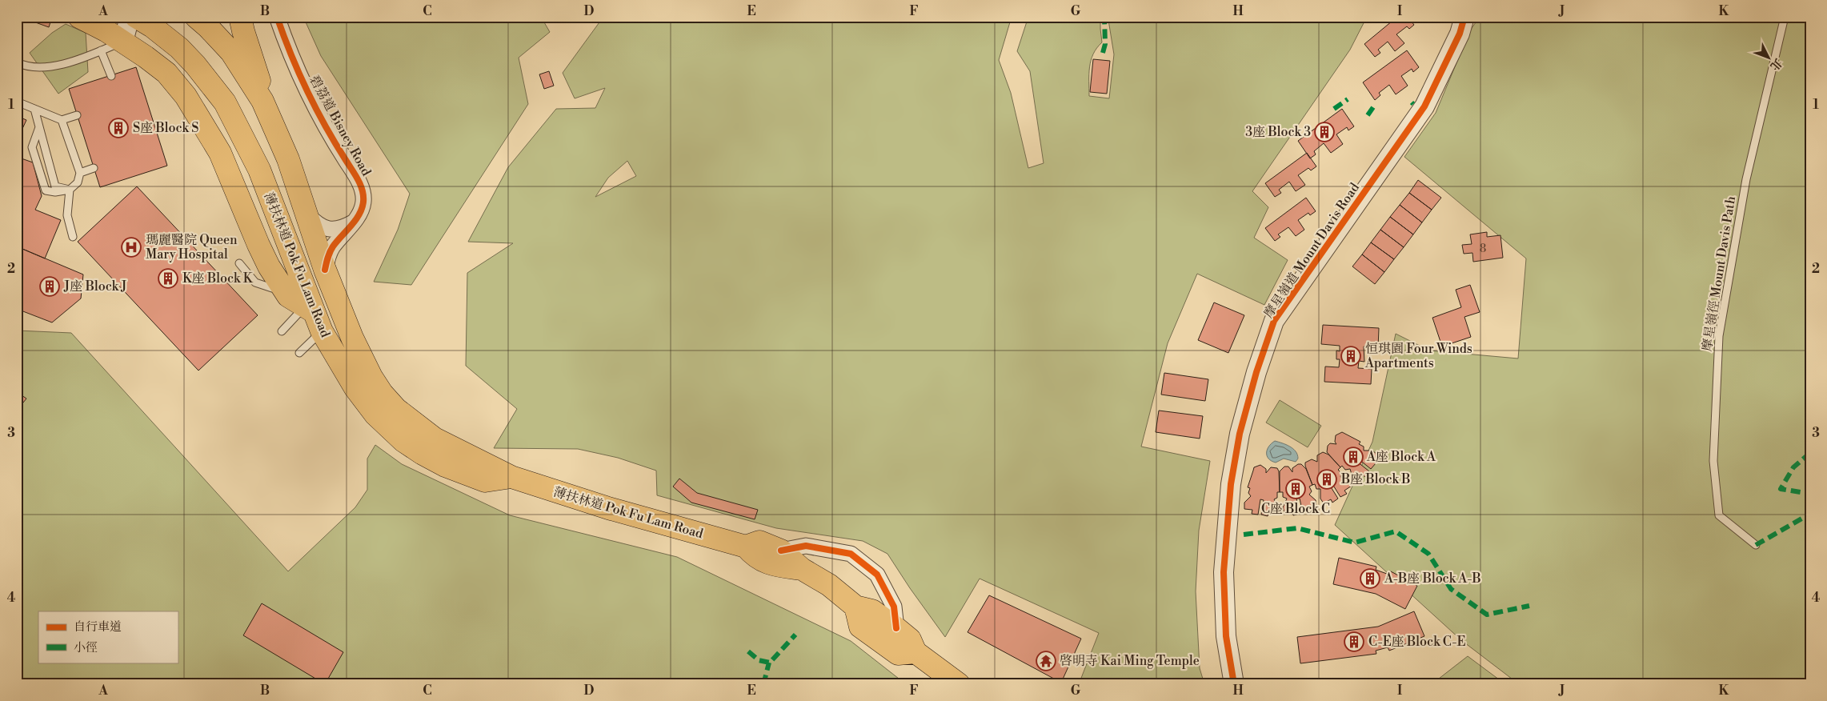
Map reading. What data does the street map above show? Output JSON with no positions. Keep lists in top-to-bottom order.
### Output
{
  "streets": {
    "main road": ["薄扶林道 Pok Fu Lam Road"],
    "street": ["碧荔道 Bisney Road", "摩星嶺道 Mount Davis Road"],
    "lane": ["摩星嶺徑 Mount Davis Path"]
  },
  "crossings": [
    ["碧荔道 Bisney Road", "薄扶林道 Pok Fu Lam Road"]
  ],
  "places": {
    "building": [
      "S座 Block S",
      "3座 Block 3",
      "K座 Block K",
      "J座 Block J",
      "恒琪園 Four Winds Apartments",
      "A座 Block A",
      "B座 Block B",
      "C座 Block C",
      "A-B座 Block A-B",
      "C-E座 Block C-E"
    ],
    "hospital": ["瑪麗醫院 Queen Mary Hospital"],
    "temple": ["啓明寺 Kai Ming Temple"]
  },
  "house_numbers": ["8"],
  "legend": ["自行車道", "小徑"],
  "north": "bottom right",
  "grid": {
    "columns": [
      "A",
      "B",
      "C",
      "D",
      "E",
      "F",
      "G",
      "H",
      "I",
      "J",
      "K"
    ],
    "rows": [
      "1",
      "2",
      "3",
      "4"
    ]
  }
}
